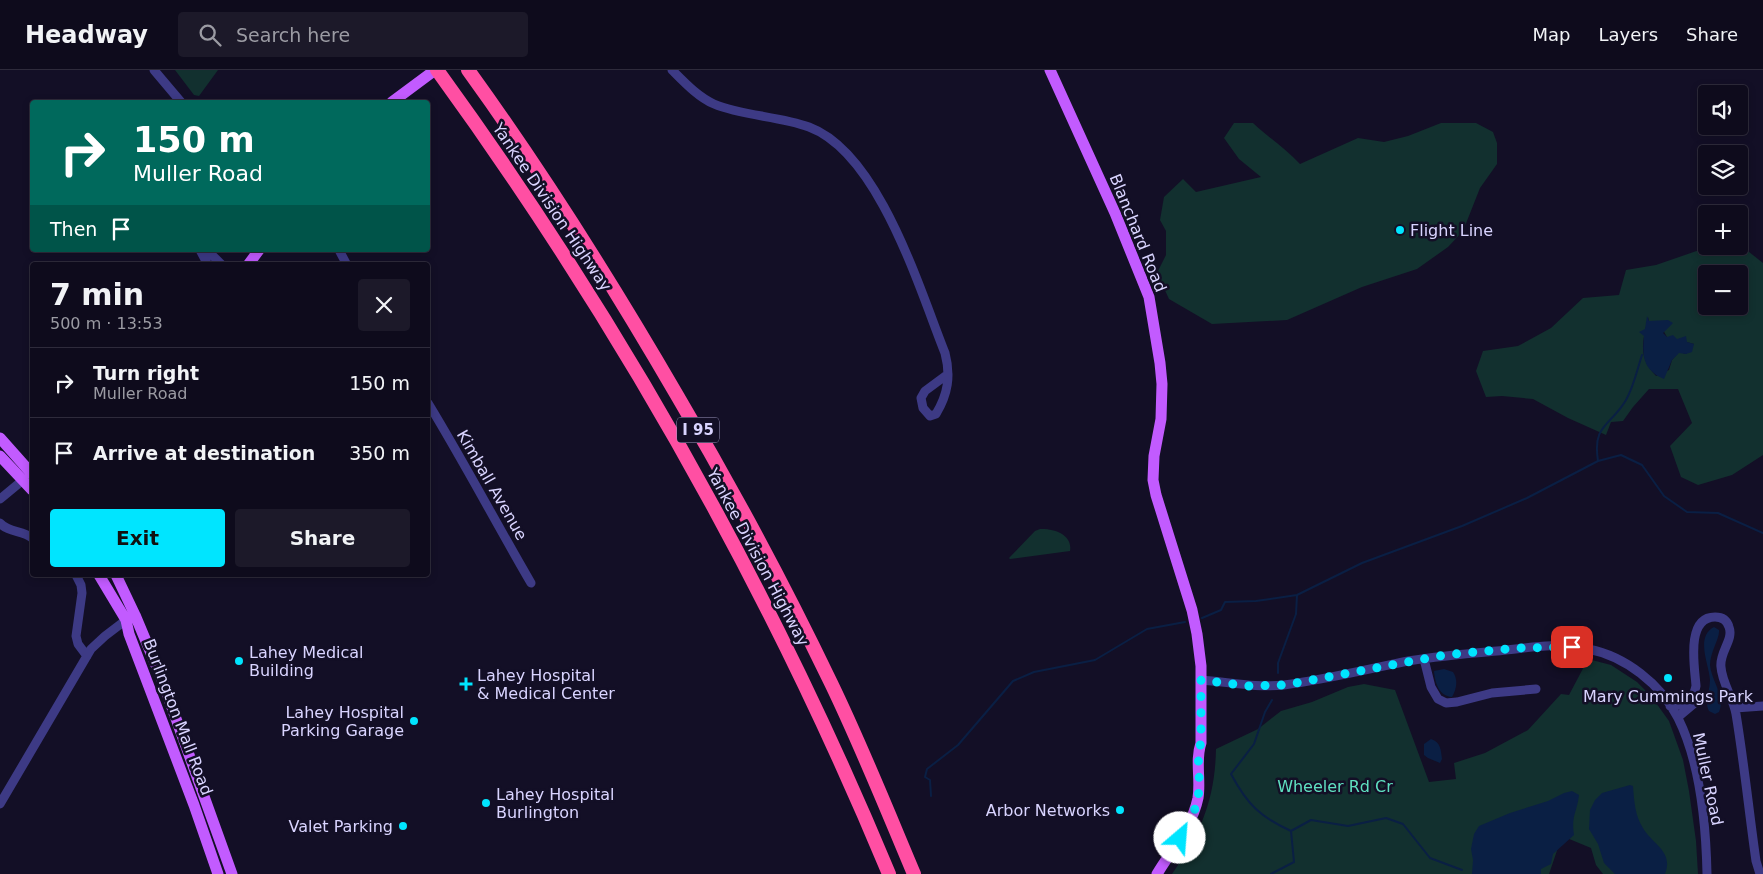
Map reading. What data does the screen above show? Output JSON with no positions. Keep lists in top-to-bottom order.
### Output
{
  "streets": {
    "highway": ["Yankee Division Highway", "I 95"],
    "main road": ["Blanchard Road", "Burlington Mall Road"],
    "street": ["Kimball Avenue", "Muller Road"]
  },
  "crossings": [
    ["Blanchard Road", "Muller Road"]
  ],
  "parks": ["Wheeler Rd Cr"],
  "places": {
    "other": [
      "Flight Line",
      "Lahey Medical Building",
      "Mary Cummings Park",
      "Lahey Hospital Parking Garage",
      "Lahey Hospital Burlington",
      "Arbor Networks",
      "Valet Parking"
    ],
    "health": ["Lahey Hospital & Medical Center"]
  },
  "page": {
    "header": "Headway",
    "search": "Search here",
    "nav": ["Map", "Layers", "Share"],
    "map_buttons": ["+", "−"],
    "turn": ["150 m", "Muller Road"],
    "then": "Then",
    "heading": ["7 min", "500 m · 13:53"],
    "list": [
      {
        "name": "Turn right",
        "note": "Muller Road",
        "value": "150 m"
      },
      {
        "name": "Arrive at destination",
        "value": "350 m"
      }
    ],
    "buttons": ["Exit", "Share"]
  }
}
